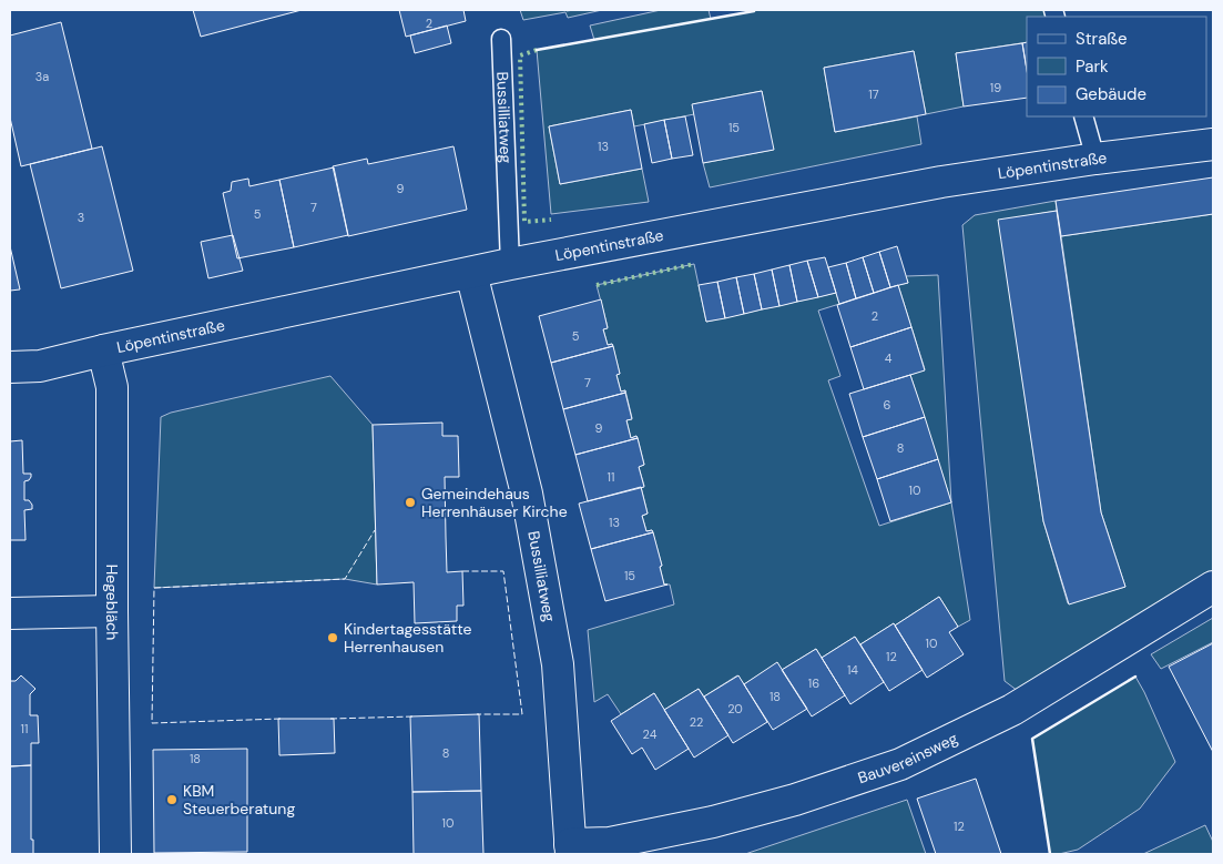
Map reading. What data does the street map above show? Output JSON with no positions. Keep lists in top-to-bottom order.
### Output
{
  "streets": {
    "street": [
      "Bussilliatweg",
      "Löpentinstraße",
      "Hegebläch",
      "Bauvereinsweg"
    ]
  },
  "crossings": [
    ["Bussilliatweg", "Löpentinstraße"],
    ["Bussilliatweg", "Bauvereinsweg"],
    ["Löpentinstraße", "Hegebläch"]
  ],
  "places": ["Gemeindehaus Herrenhäuser Kirche", "Kindertagesstätte Herrenhausen", "KBM Steuerberatung"],
  "house_numbers": [
    "2",
    "3a",
    "19",
    "17",
    "15",
    "13",
    "9",
    "7",
    "5",
    "3",
    "2",
    "5",
    "4",
    "7",
    "6",
    "9",
    "8",
    "11",
    "10",
    "13",
    "15",
    "10",
    "12",
    "14",
    "16",
    "18",
    "20",
    "22",
    "11",
    "24",
    "8",
    "18",
    "10",
    "12"
  ],
  "legend": ["Straße", "Park", "Gebäude"]
}
